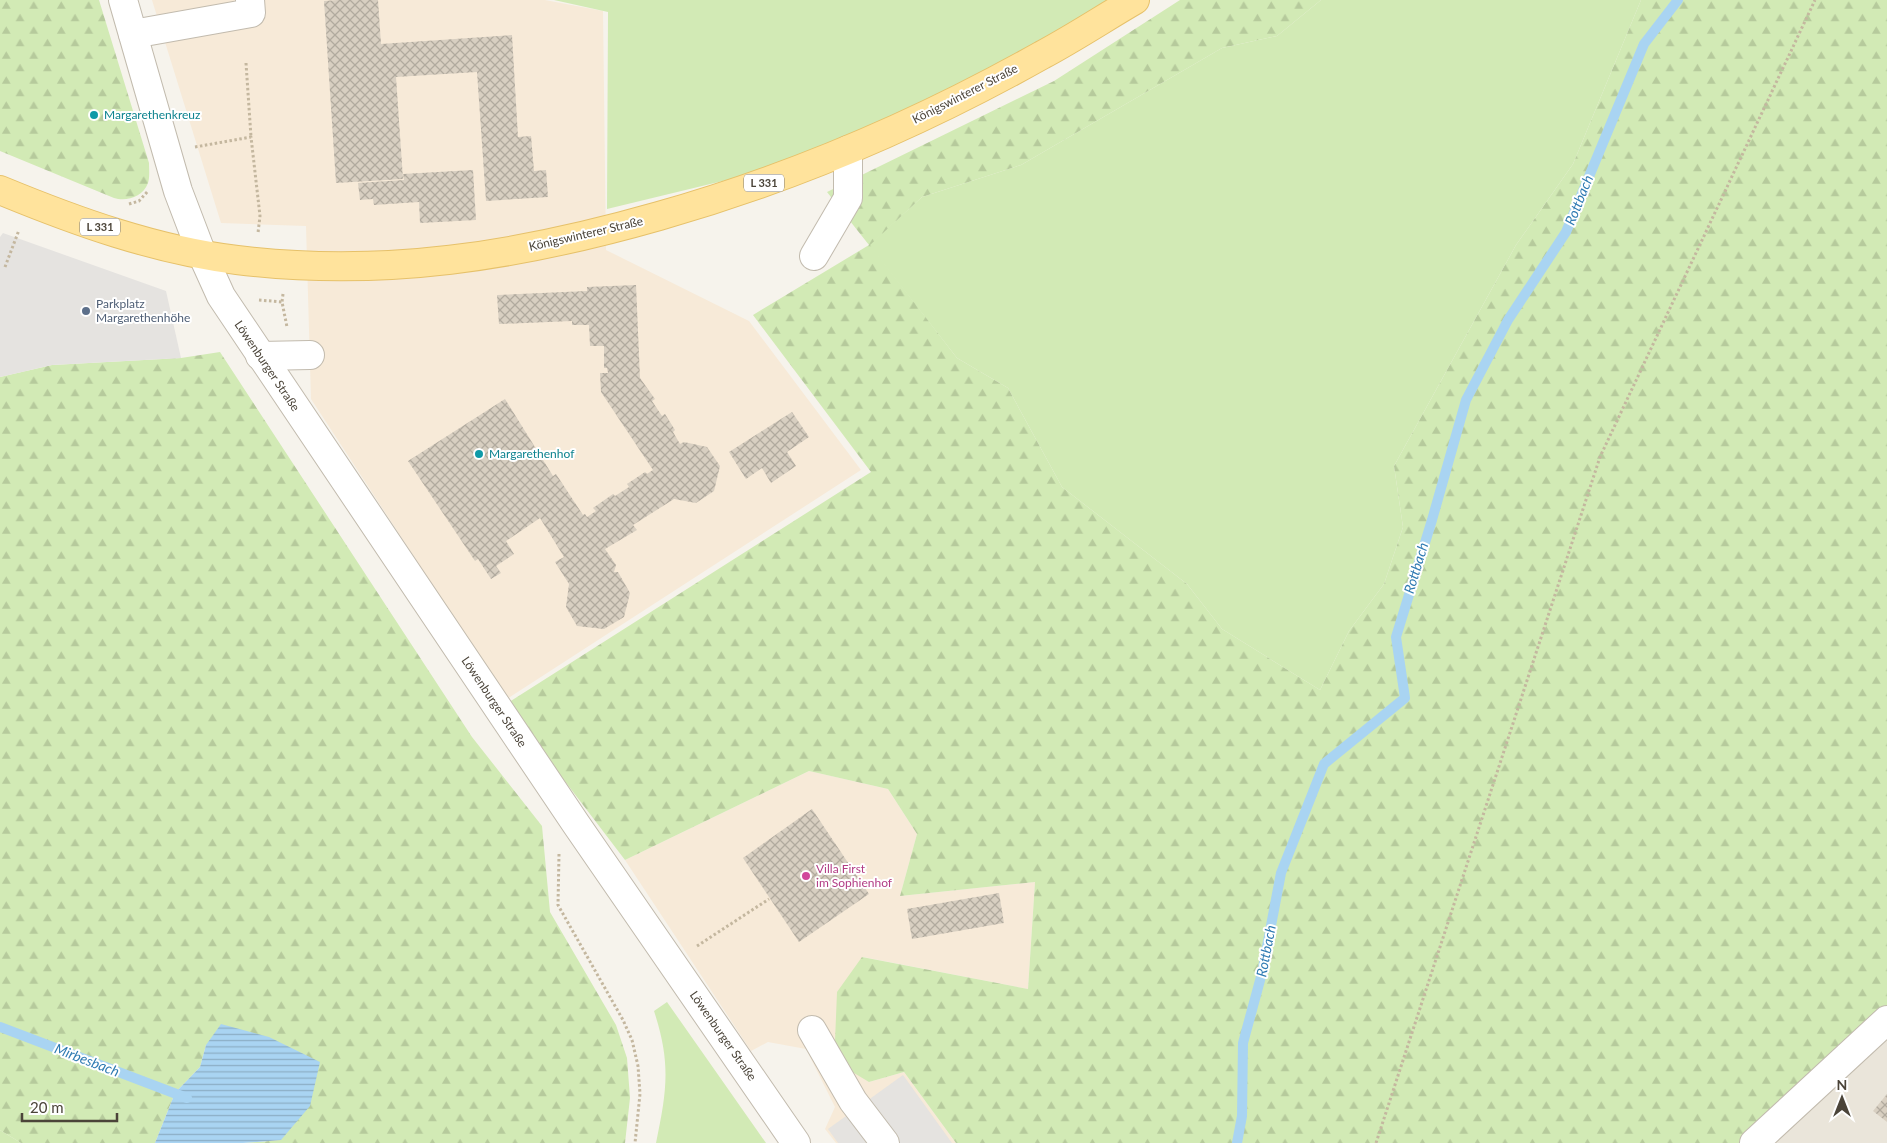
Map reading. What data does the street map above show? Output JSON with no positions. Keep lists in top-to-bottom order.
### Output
{
  "streets": {
    "main road": ["Königswinterer Straße", "L 331"],
    "street": ["Löwenburger Straße"]
  },
  "crossings": [
    ["Königswinterer Straße", "Löwenburger Straße"]
  ],
  "water": ["Rottbach", "Mirbesbach"],
  "places": [
    "Margarethenkreuz",
    "Parkplatz Margarethenhöhe",
    "Margarethenhof",
    "Villa First im Sophienhof"
  ],
  "scale_bar": "20 m",
  "north": "top"
}
